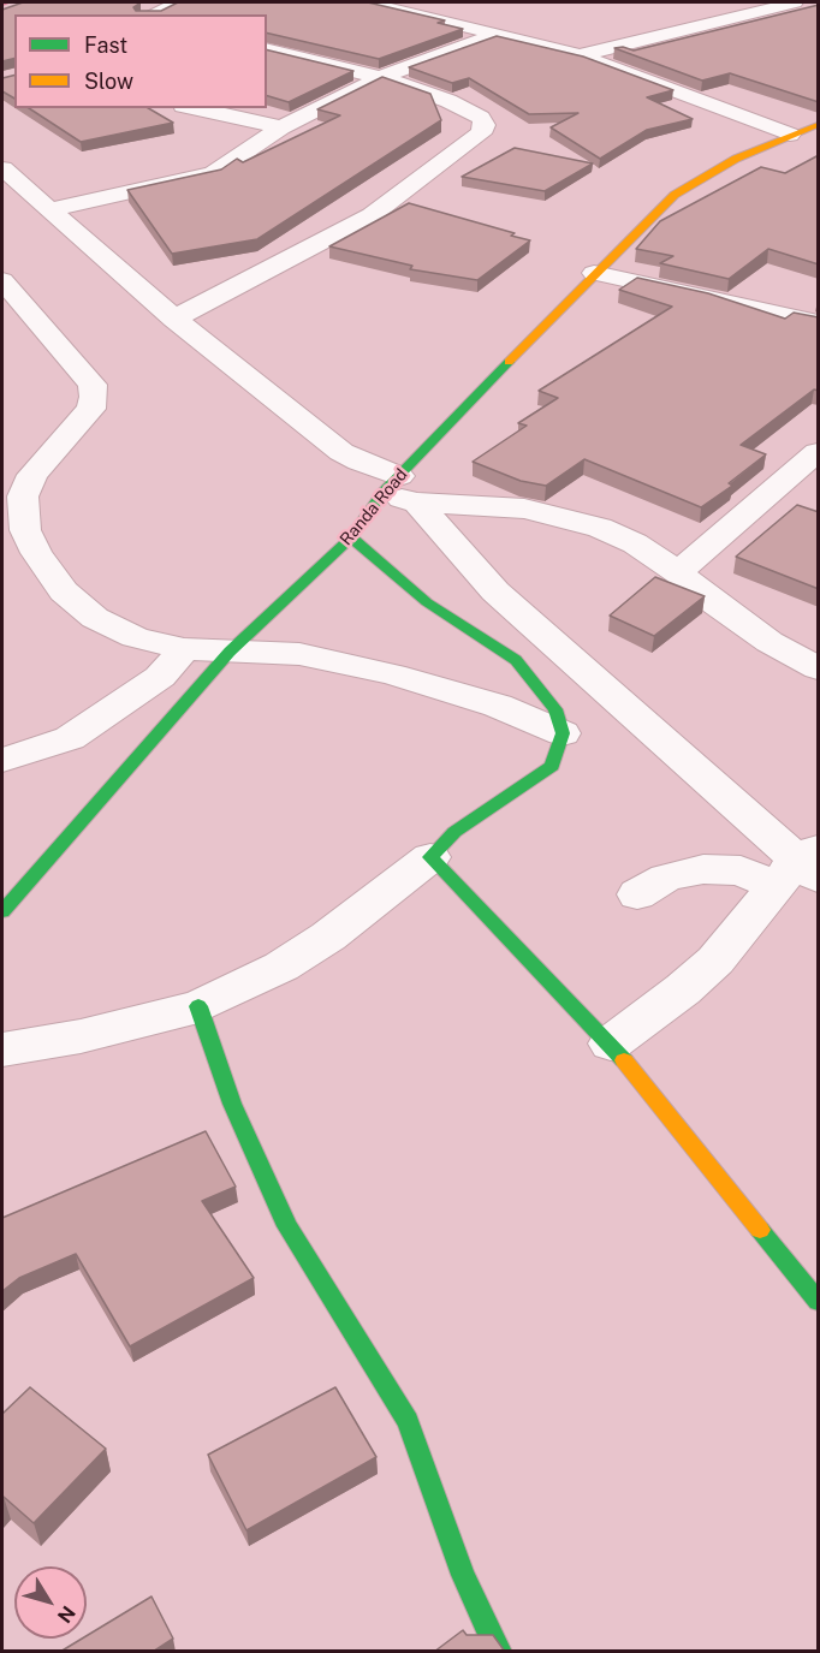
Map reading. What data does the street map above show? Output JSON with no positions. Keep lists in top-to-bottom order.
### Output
{
  "streets": {
    "street": ["Randa Road"]
  },
  "legend": ["Fast", "Slow"],
  "north": "bottom right"
}
